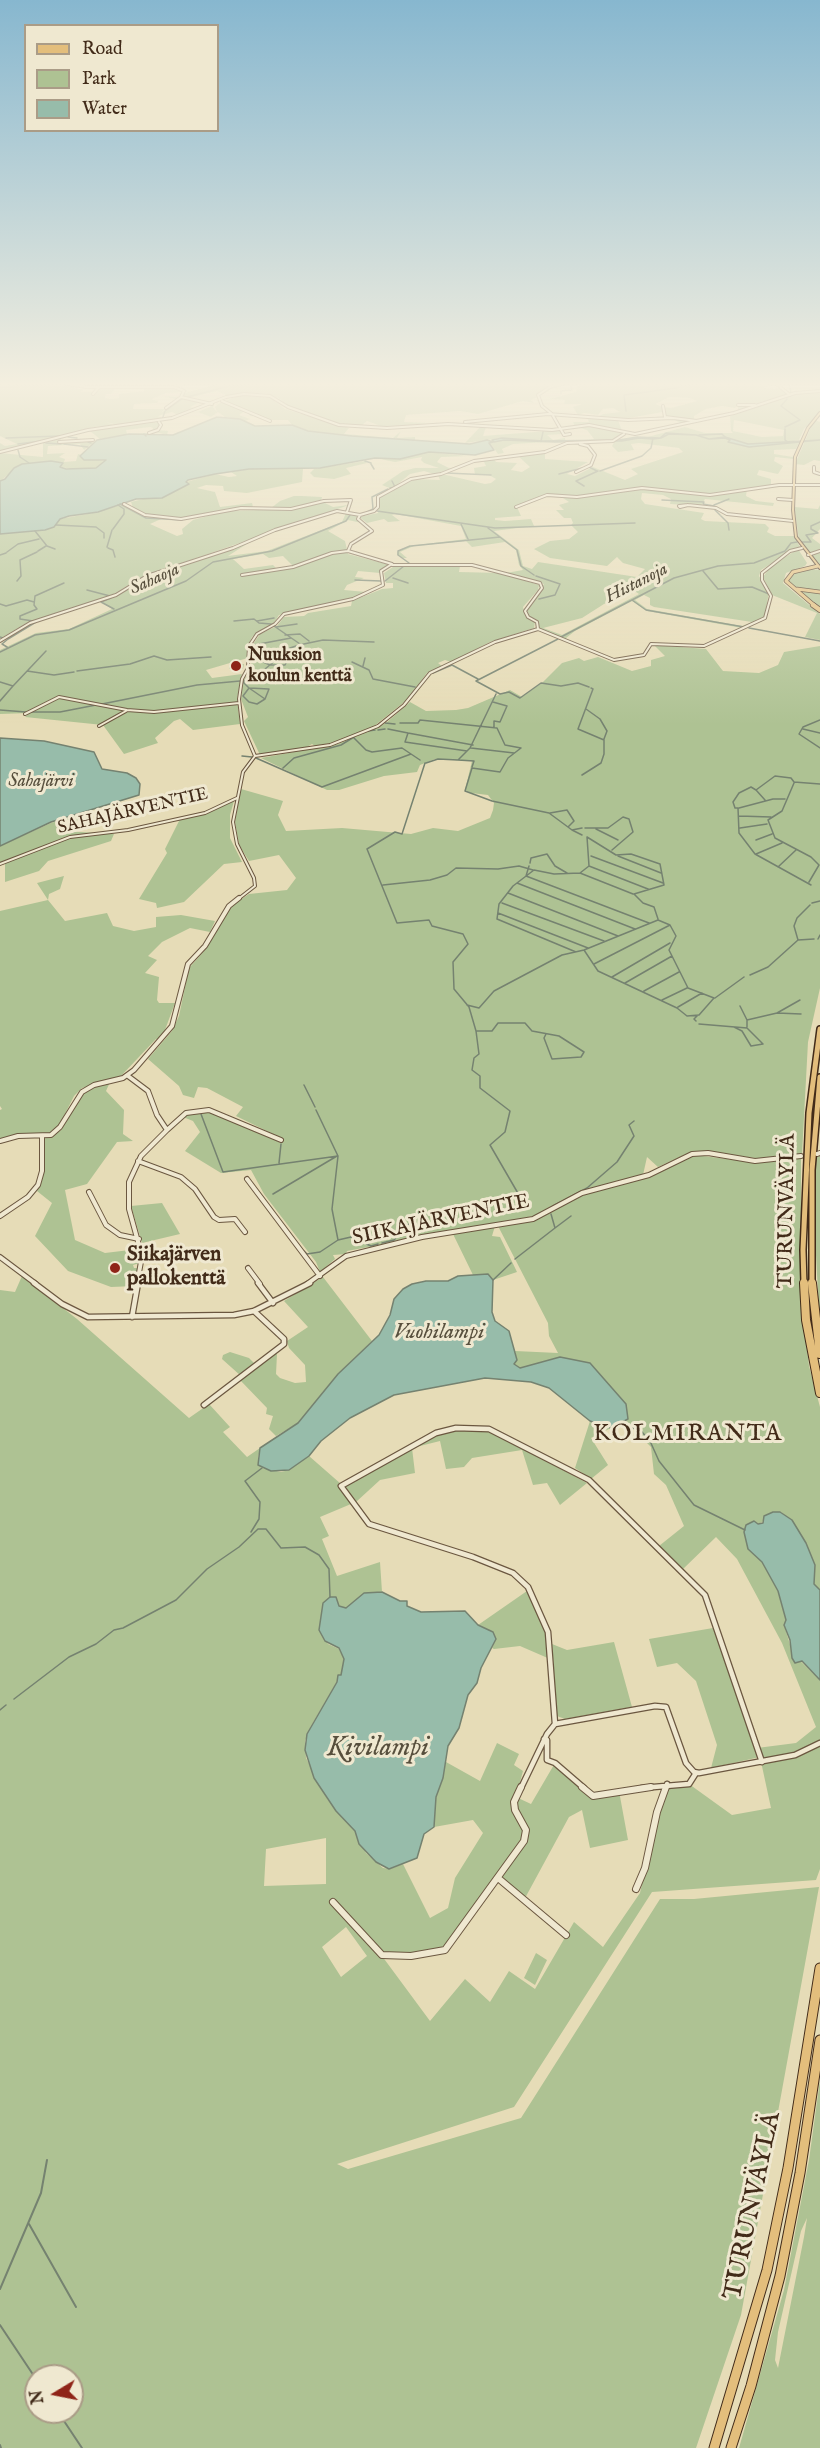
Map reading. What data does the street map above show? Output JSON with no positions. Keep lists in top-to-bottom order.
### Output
{
  "streets": {
    "highway": ["TURUNVÄYLÄ"],
    "street": ["SAHAJÄRVENTIE", "SIIKAJÄRVENTIE"]
  },
  "districts": ["KOLMIRANTA"],
  "water": [
    "Sahaoja",
    "Histanoja",
    "Sahajärvi",
    "Vuohilampi",
    "Kivilampi"
  ],
  "places": ["Nuuksion koulun kenttä", "Siikajärven pallokenttä"],
  "legend": ["Road", "Park", "Water"],
  "north": "left"
}
